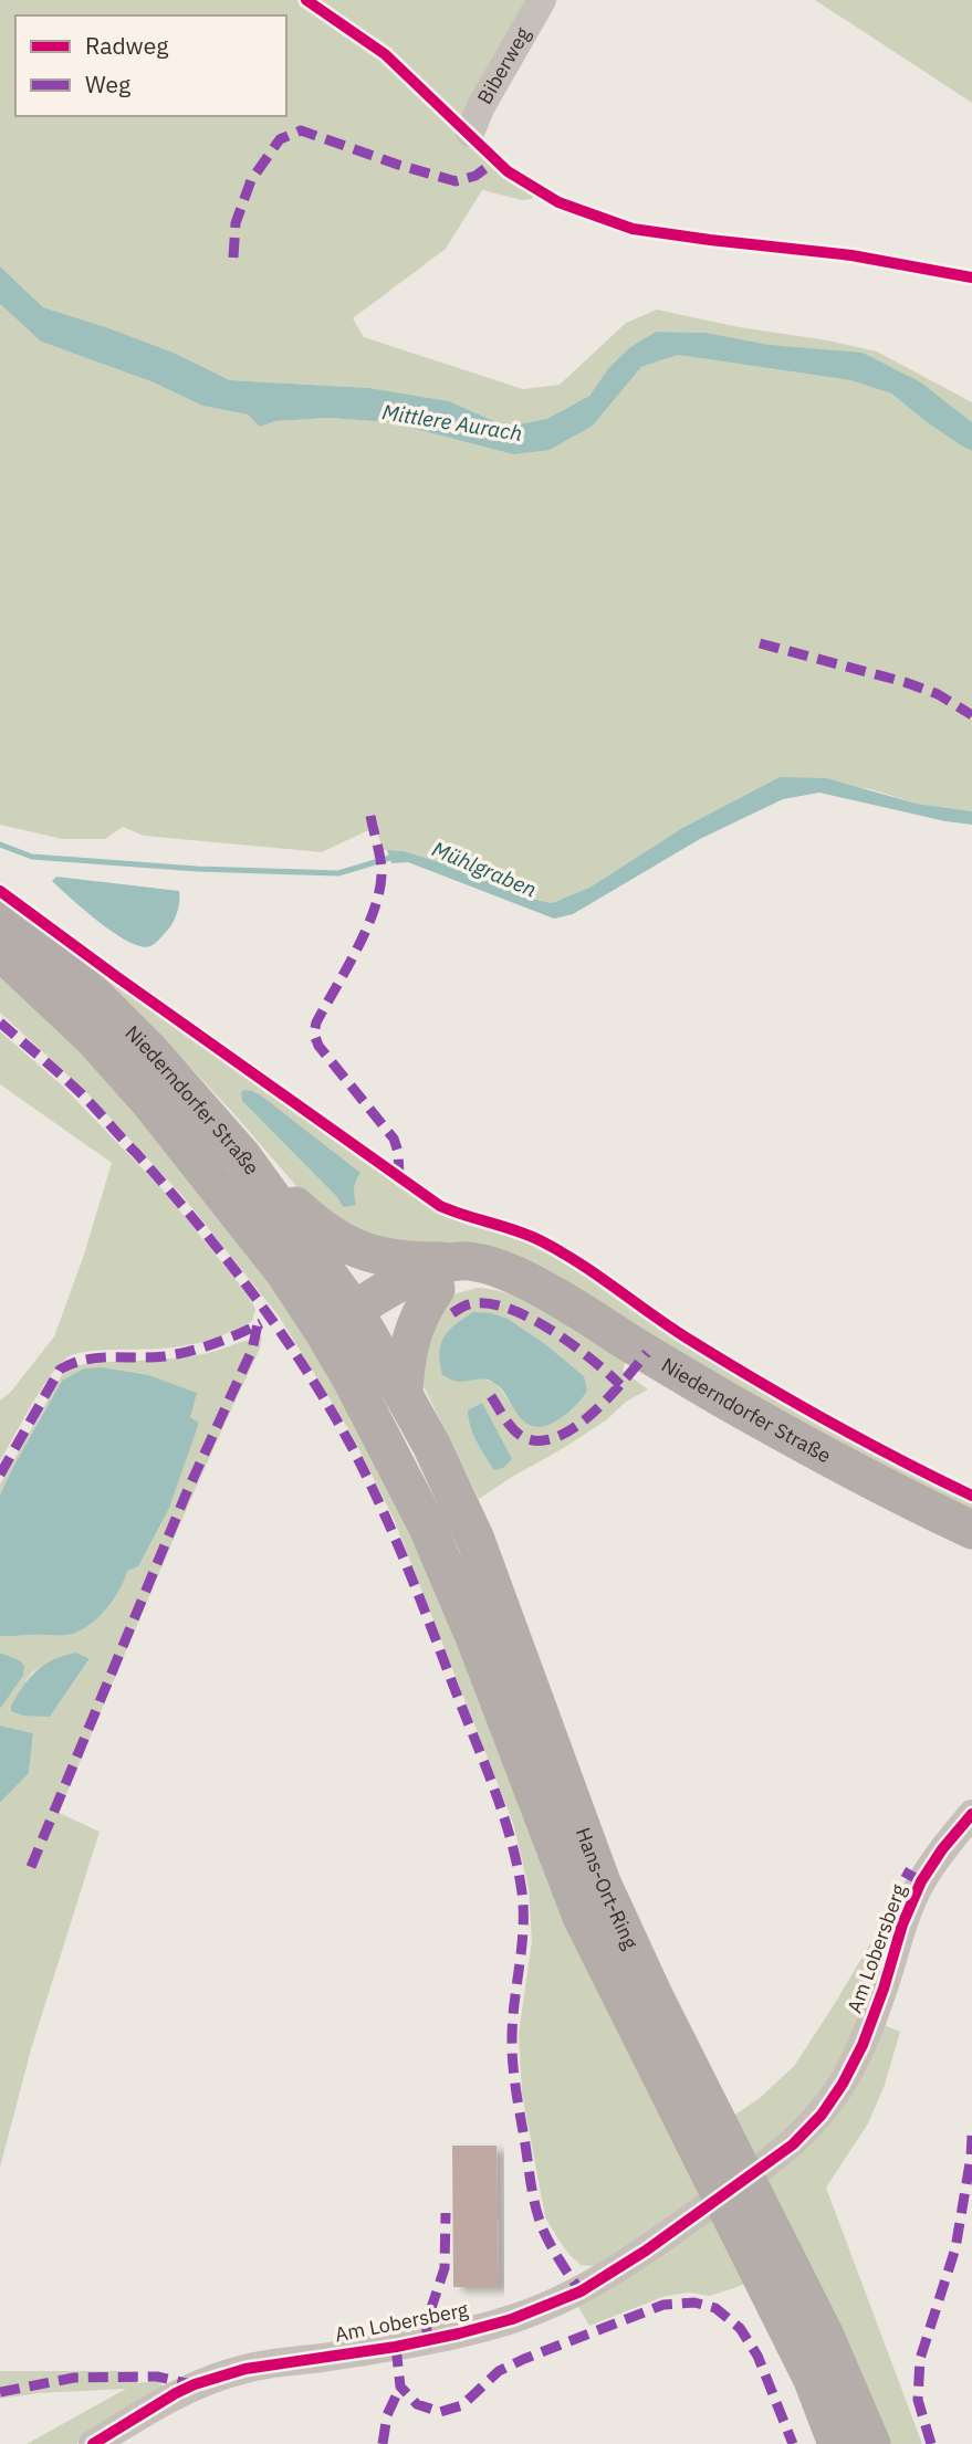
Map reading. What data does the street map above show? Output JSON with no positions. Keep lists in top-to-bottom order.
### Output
{
  "streets": {
    "main road": ["Niederndorfer Straße", "Hans-Ort-Ring"],
    "street": ["Biberweg", "Am Lobersberg"]
  },
  "crossings": [
    ["Niederndorfer Straße", "Hans-Ort-Ring"]
  ],
  "water": ["Mittlere Aurach", "Mühlgraben"],
  "legend": ["Radweg", "Weg"]
}
